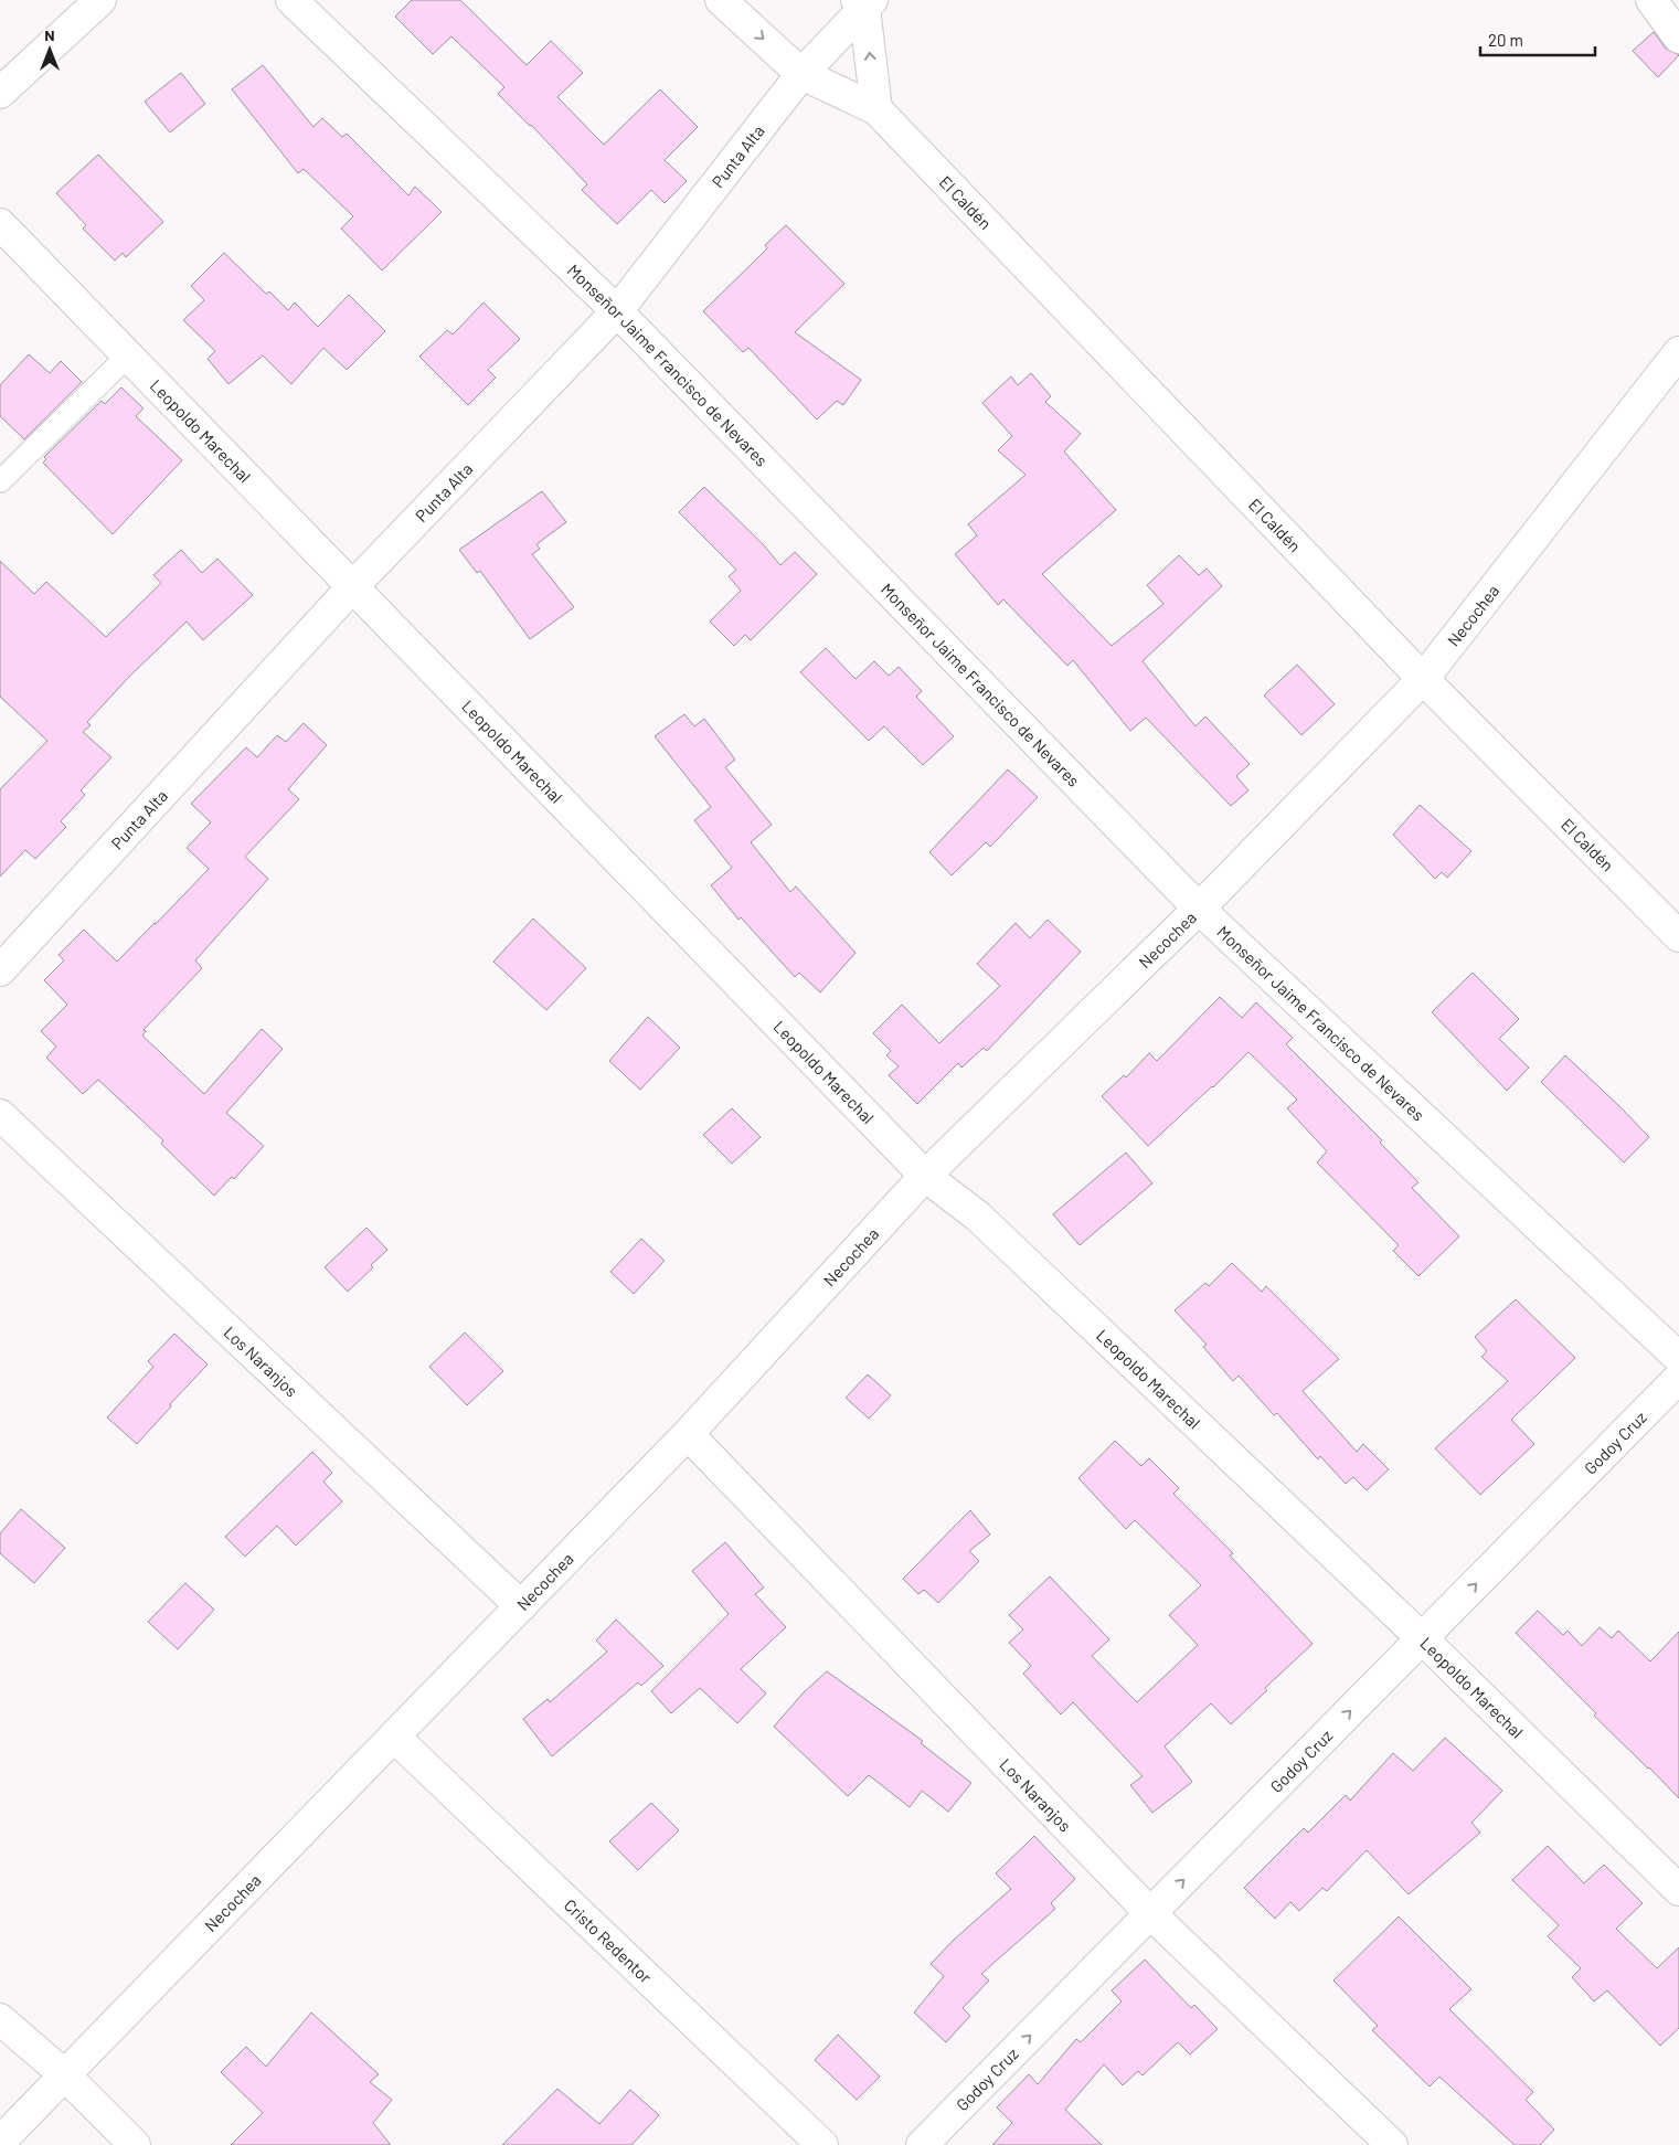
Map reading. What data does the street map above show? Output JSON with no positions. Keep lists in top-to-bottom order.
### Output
{
  "streets": {
    "street": [
      "Punta Alta",
      "El Caldén",
      "Monseñor Jaime Francisco de Nevares",
      "Leopoldo Marechal",
      "Necochea",
      "Los Naranjos",
      "Godoy Cruz",
      "Cristo Redentor"
    ]
  },
  "crossings": [
    ["Punta Alta", "El Caldén"],
    ["Punta Alta", "Monseñor Jaime Francisco de Nevares"],
    ["Punta Alta", "Leopoldo Marechal"],
    ["El Caldén", "Necochea"],
    ["Monseñor Jaime Francisco de Nevares", "Necochea"],
    ["Leopoldo Marechal", "Necochea"],
    ["Leopoldo Marechal", "Godoy Cruz"],
    ["Necochea", "Los Naranjos"],
    ["Necochea", "Cristo Redentor"],
    ["Los Naranjos", "Godoy Cruz"]
  ],
  "one_way": ["Godoy Cruz"],
  "scale_bar": "20 m",
  "north": "top"
}
